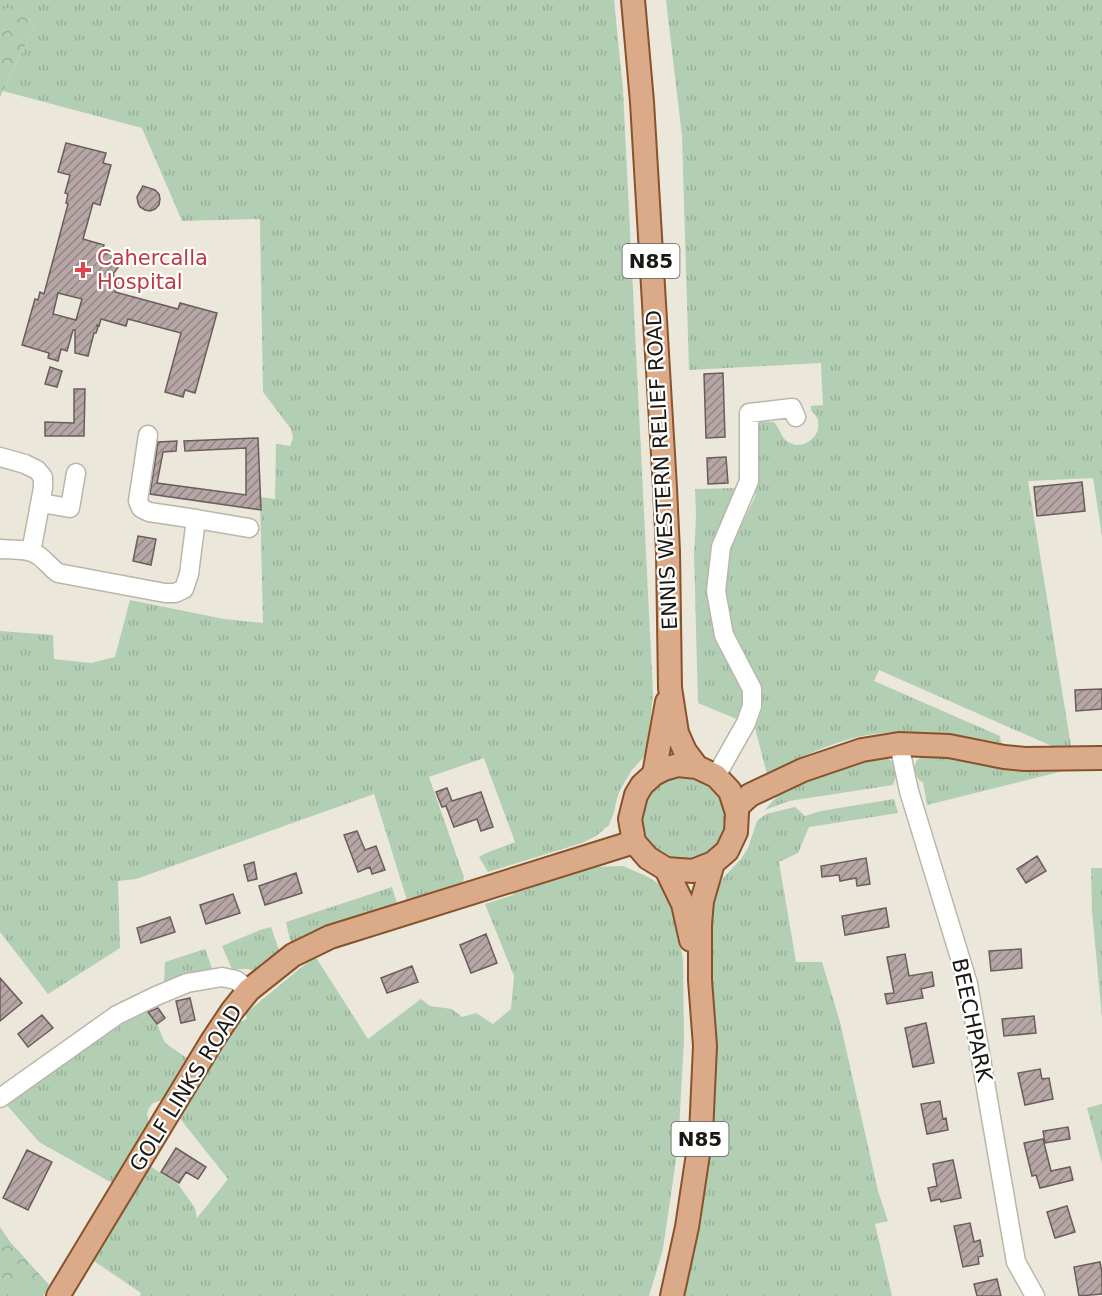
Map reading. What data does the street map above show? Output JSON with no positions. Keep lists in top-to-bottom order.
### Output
{
  "streets": {
    "main road": ["N85", "ENNIS WESTERN RELIEF ROAD", "GOLF LINKS ROAD"],
    "street": ["BEECHPARK"]
  },
  "crossings": [
    ["N85", "ENNIS WESTERN RELIEF ROAD"],
    ["N85", "GOLF LINKS ROAD"],
    ["ENNIS WESTERN RELIEF ROAD", "GOLF LINKS ROAD"]
  ],
  "places": {
    "health": ["Cahercalla Hospital"]
  }
}
